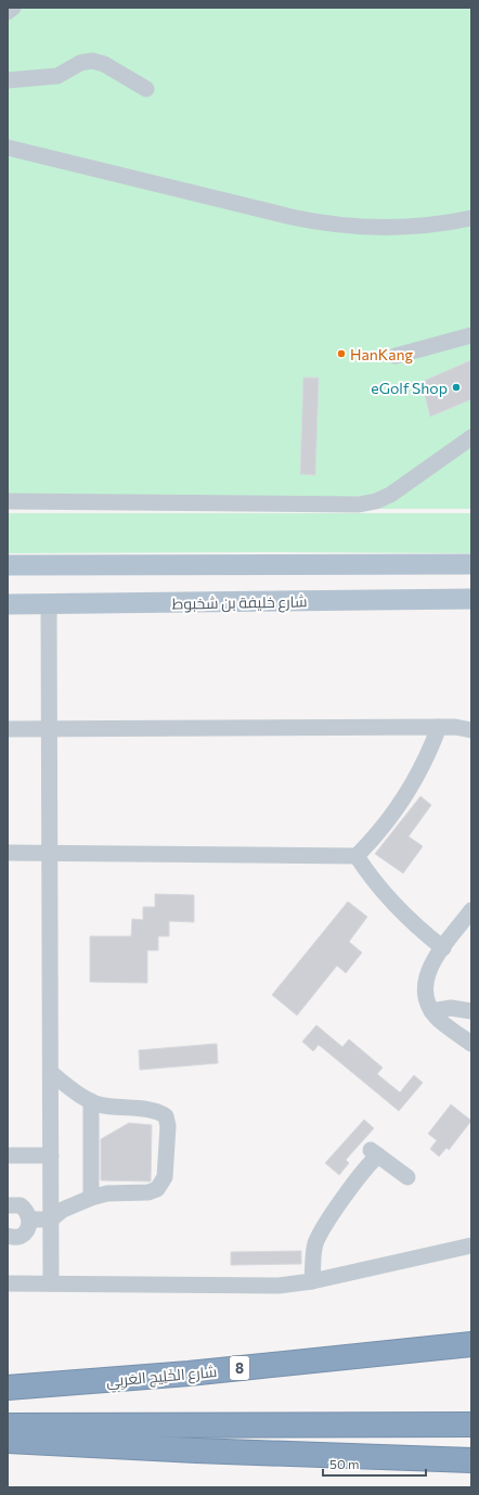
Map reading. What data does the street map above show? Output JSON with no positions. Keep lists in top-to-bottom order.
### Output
{
  "streets": {
    "highway": ["8", "شارع الخَلِيج العَربِي"],
    "main road": ["شارع خليفة بن شخبوط"]
  },
  "places": ["HanKang", "eGolf Shop"],
  "scale_bar": "50 m"
}
